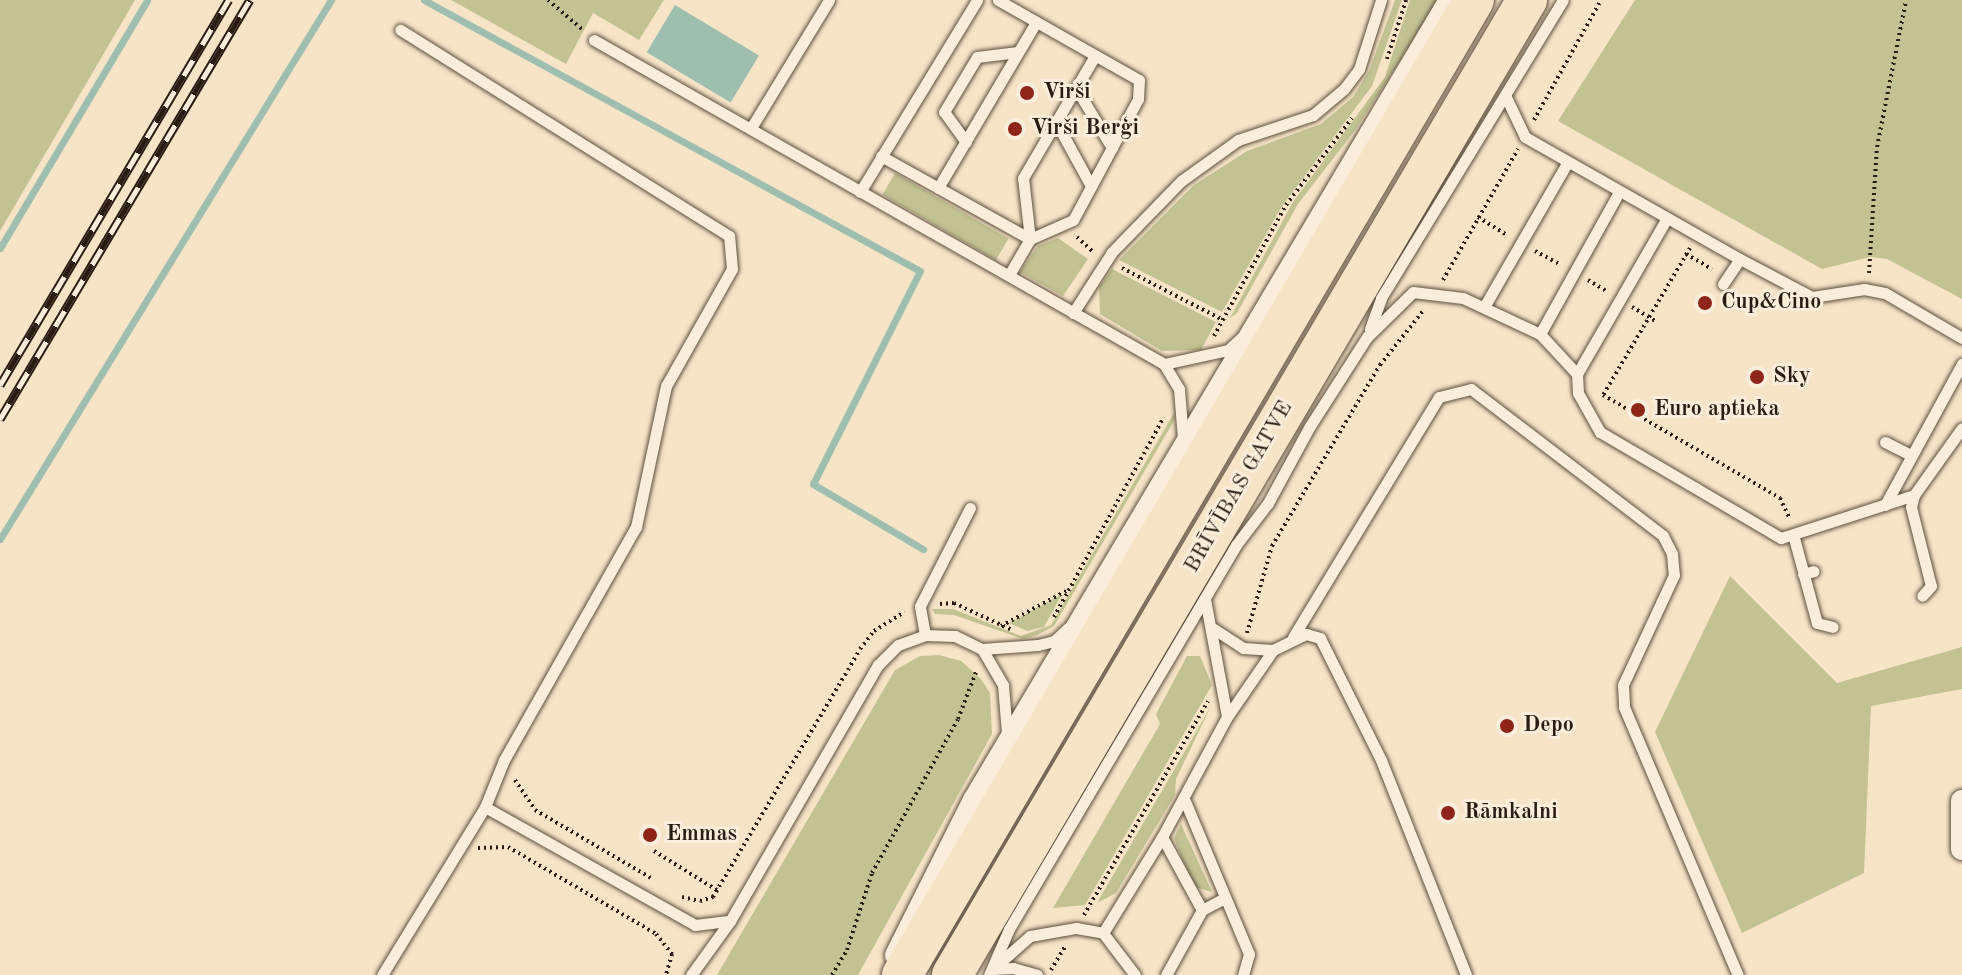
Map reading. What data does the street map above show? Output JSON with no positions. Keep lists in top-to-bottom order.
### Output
{
  "streets": {
    "highway": ["BRĪVĪBAS GATVE"]
  },
  "places": [
    "Virši",
    "Virši Berģi",
    "Cup&Cino",
    "Sky",
    "Euro aptieka",
    "Depo",
    "Rāmkalni",
    "Emmas"
  ]
}
